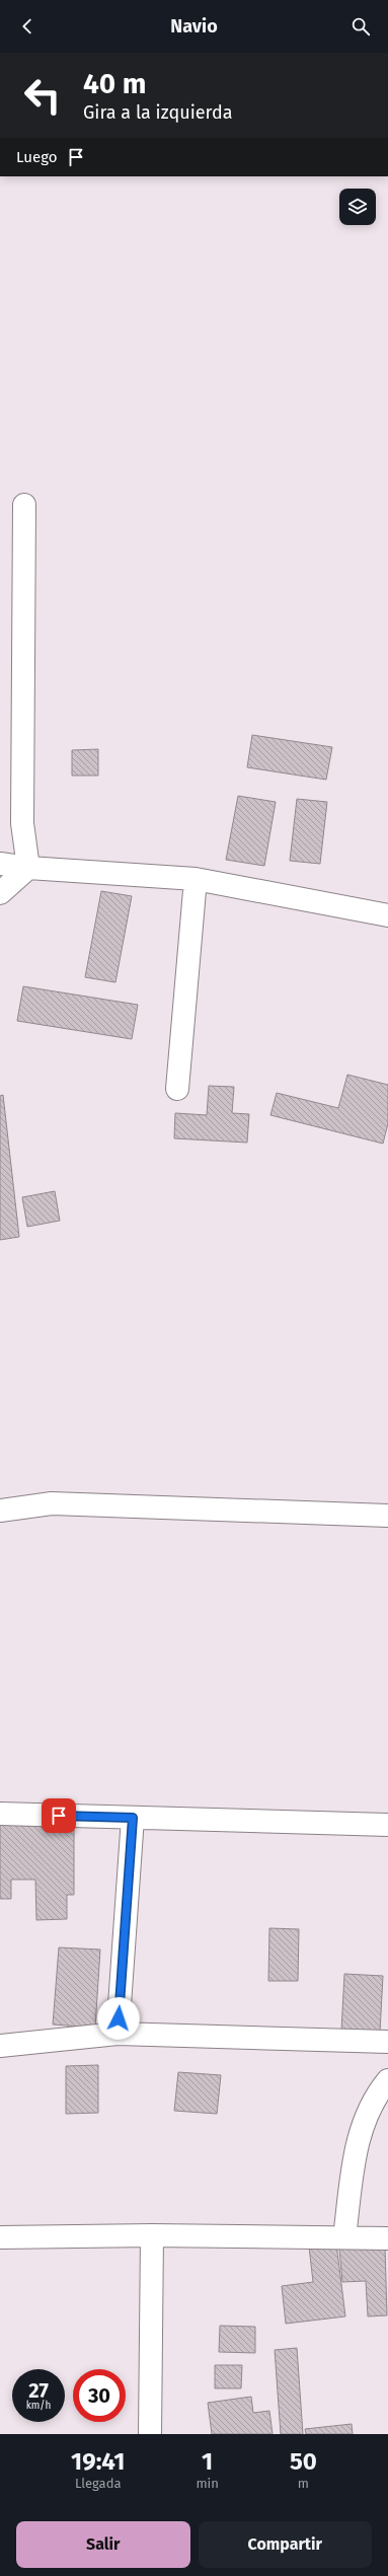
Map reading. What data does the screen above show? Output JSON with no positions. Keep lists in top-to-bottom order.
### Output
{
  "page": {
    "header": "Navio",
    "turn": ["40 m", "Gira a la izquierda"],
    "then": "Luego",
    "speed": "27 km/h",
    "limit": "30",
    "eta": [
      "19:41",
      "Llegada",
      "1",
      "min",
      "50",
      "m"
    ],
    "buttons": ["Salir", "Compartir"]
  }
}
